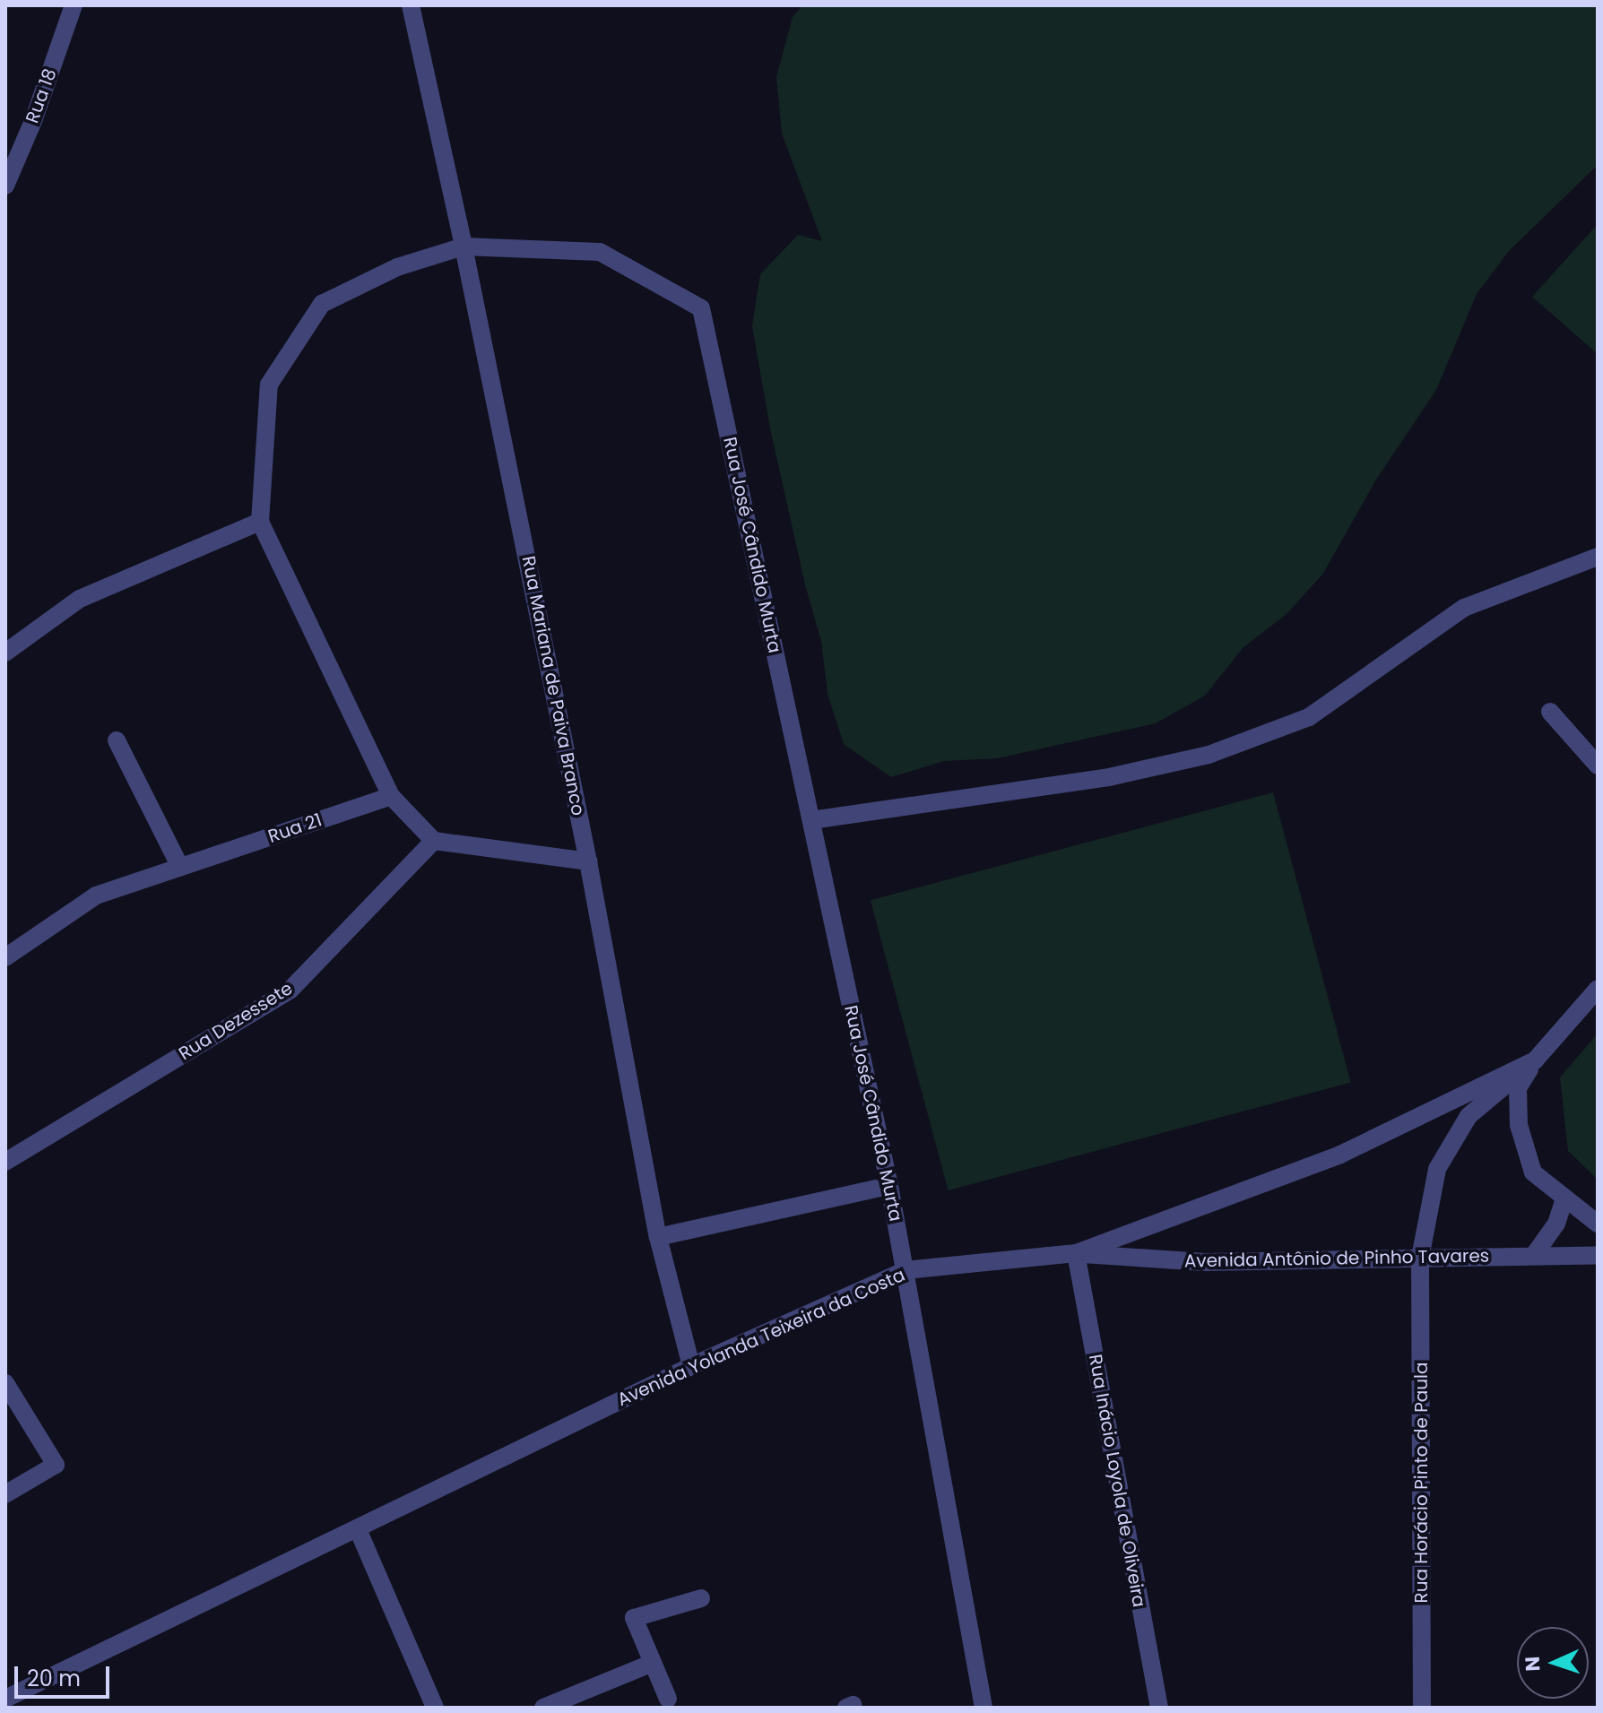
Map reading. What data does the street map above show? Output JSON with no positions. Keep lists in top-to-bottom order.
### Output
{
  "streets": {
    "street": [
      "Rua 18",
      "Rua José Cândido Murta",
      "Rua Mariana de Paiva Branco",
      "Rua 21",
      "Rua Dezessete",
      "Avenida Antônio de Pinho Tavares",
      "Avenida Yolanda Teixeira da Costa",
      "Rua Inácio Loyola de Oliveira",
      "Rua Horácio Pinto de Paula"
    ]
  },
  "crossings": [
    ["Rua José Cândido Murta", "Rua Mariana de Paiva Branco"],
    ["Rua José Cândido Murta", "Rua 21"],
    ["Rua José Cândido Murta", "Avenida Yolanda Teixeira da Costa"],
    ["Rua Mariana de Paiva Branco", "Avenida Yolanda Teixeira da Costa"],
    ["Avenida Antônio de Pinho Tavares", "Avenida Yolanda Teixeira da Costa"],
    ["Avenida Antônio de Pinho Tavares", "Rua Inácio Loyola de Oliveira"],
    ["Avenida Antônio de Pinho Tavares", "Rua Horácio Pinto de Paula"],
    ["Avenida Yolanda Teixeira da Costa", "Rua Inácio Loyola de Oliveira"],
    ["Avenida Yolanda Teixeira da Costa", "Rua Horácio Pinto de Paula"]
  ],
  "scale_bar": "20 m",
  "north": "left"
}
